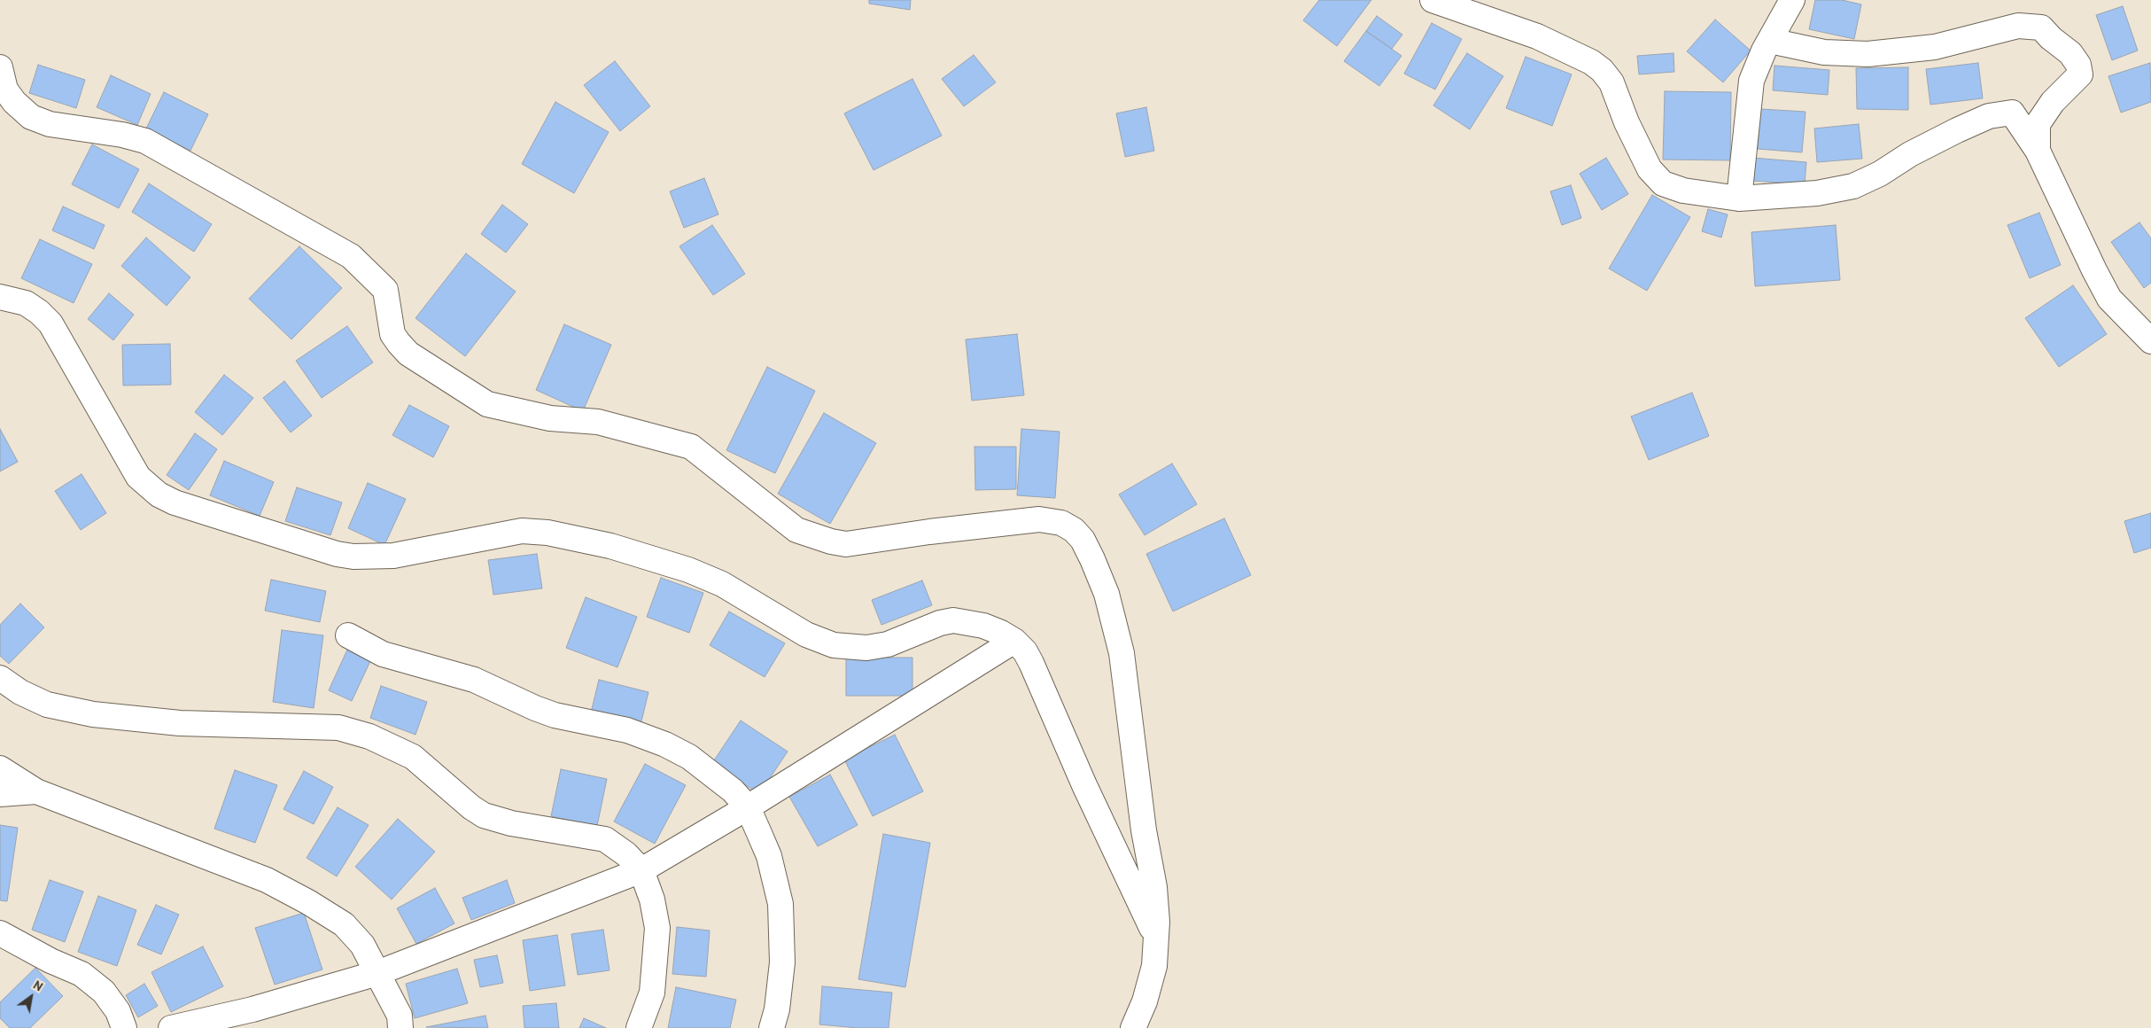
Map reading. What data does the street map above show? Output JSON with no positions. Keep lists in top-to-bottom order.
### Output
{
  "north": "top right"
}
